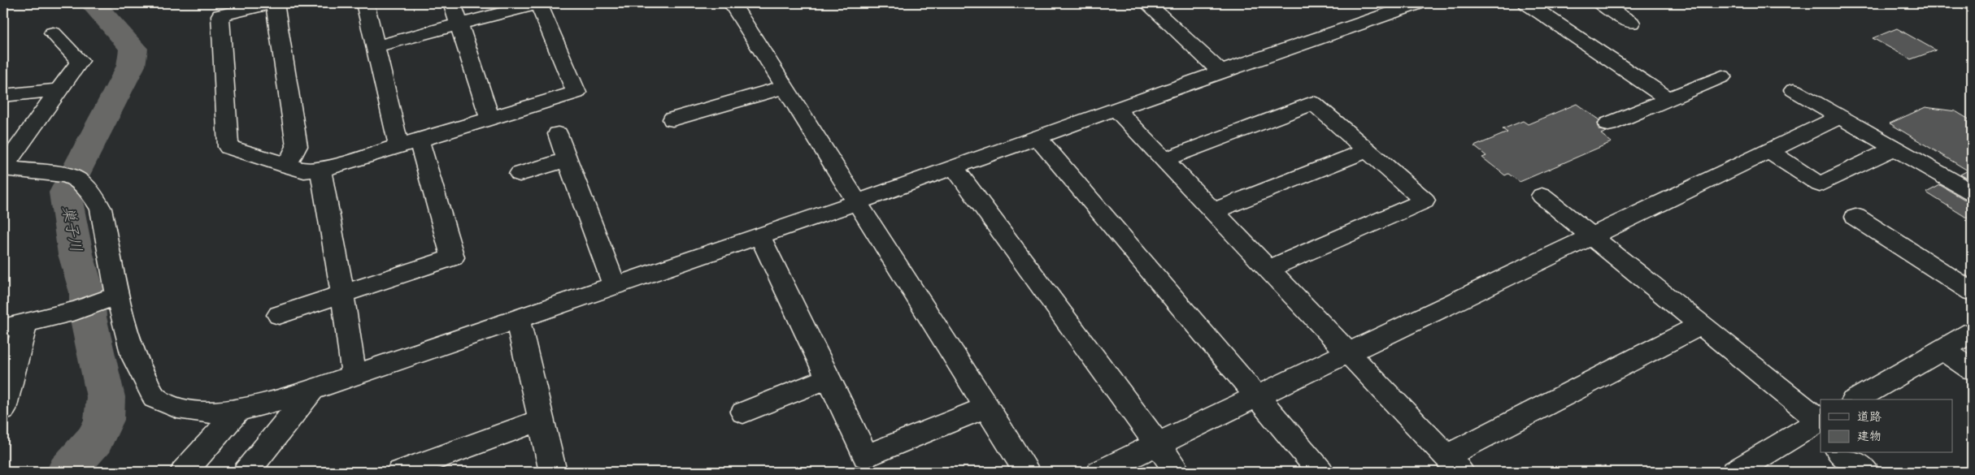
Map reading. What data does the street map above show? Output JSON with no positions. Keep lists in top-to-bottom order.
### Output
{
  "water": ["巣子川"],
  "legend": ["道路", "建物"]
}
